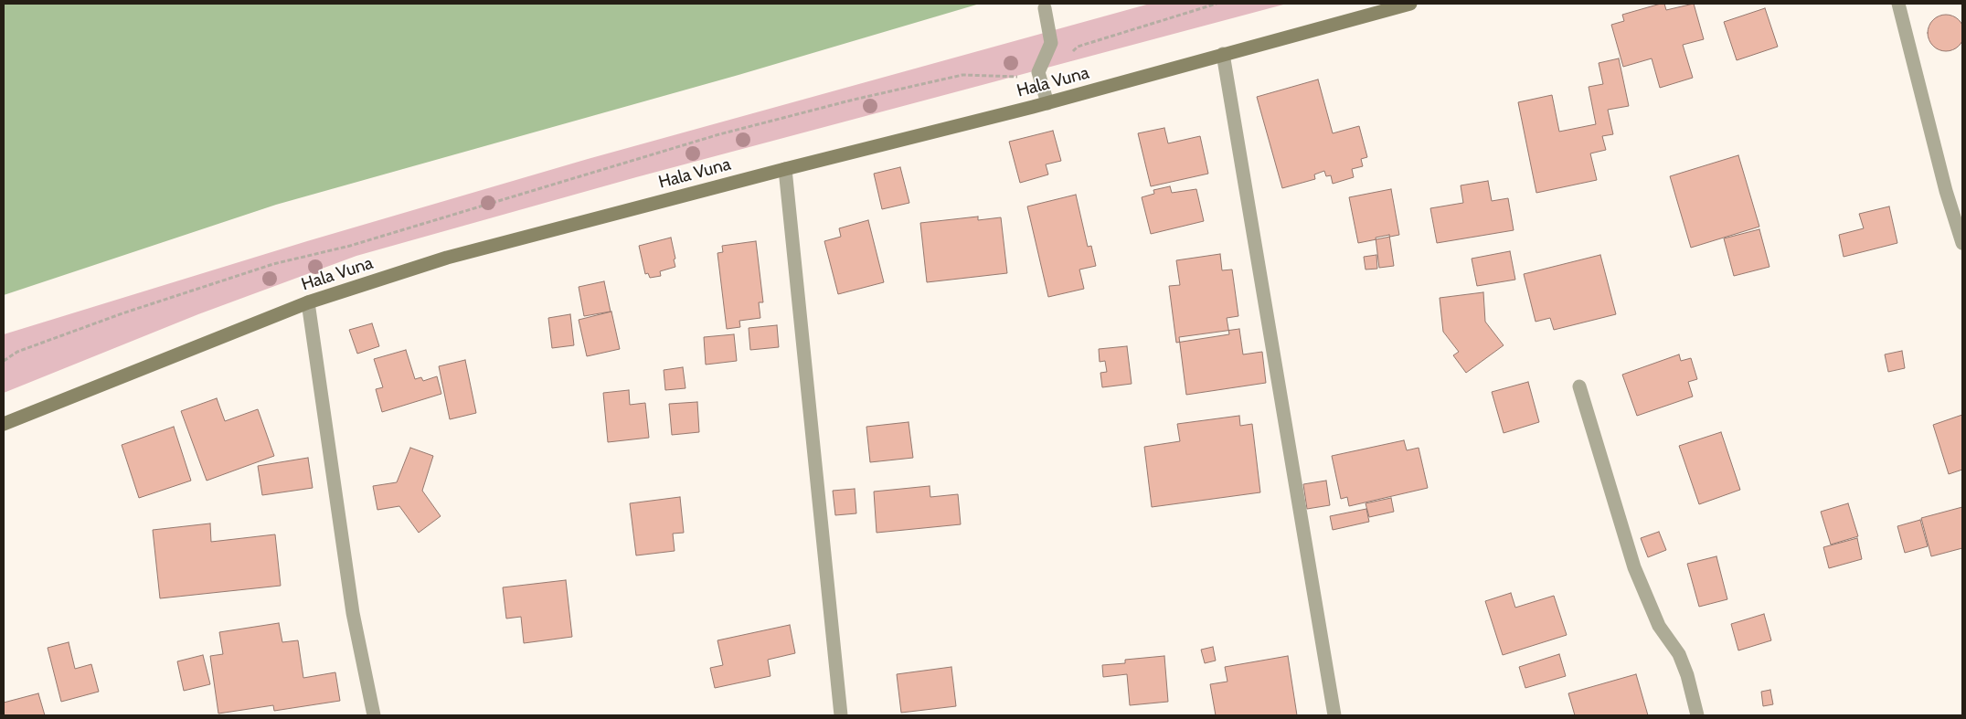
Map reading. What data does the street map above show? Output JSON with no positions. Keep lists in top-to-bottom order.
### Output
{
  "streets": {
    "street": ["Hala Vuna"]
  }
}
